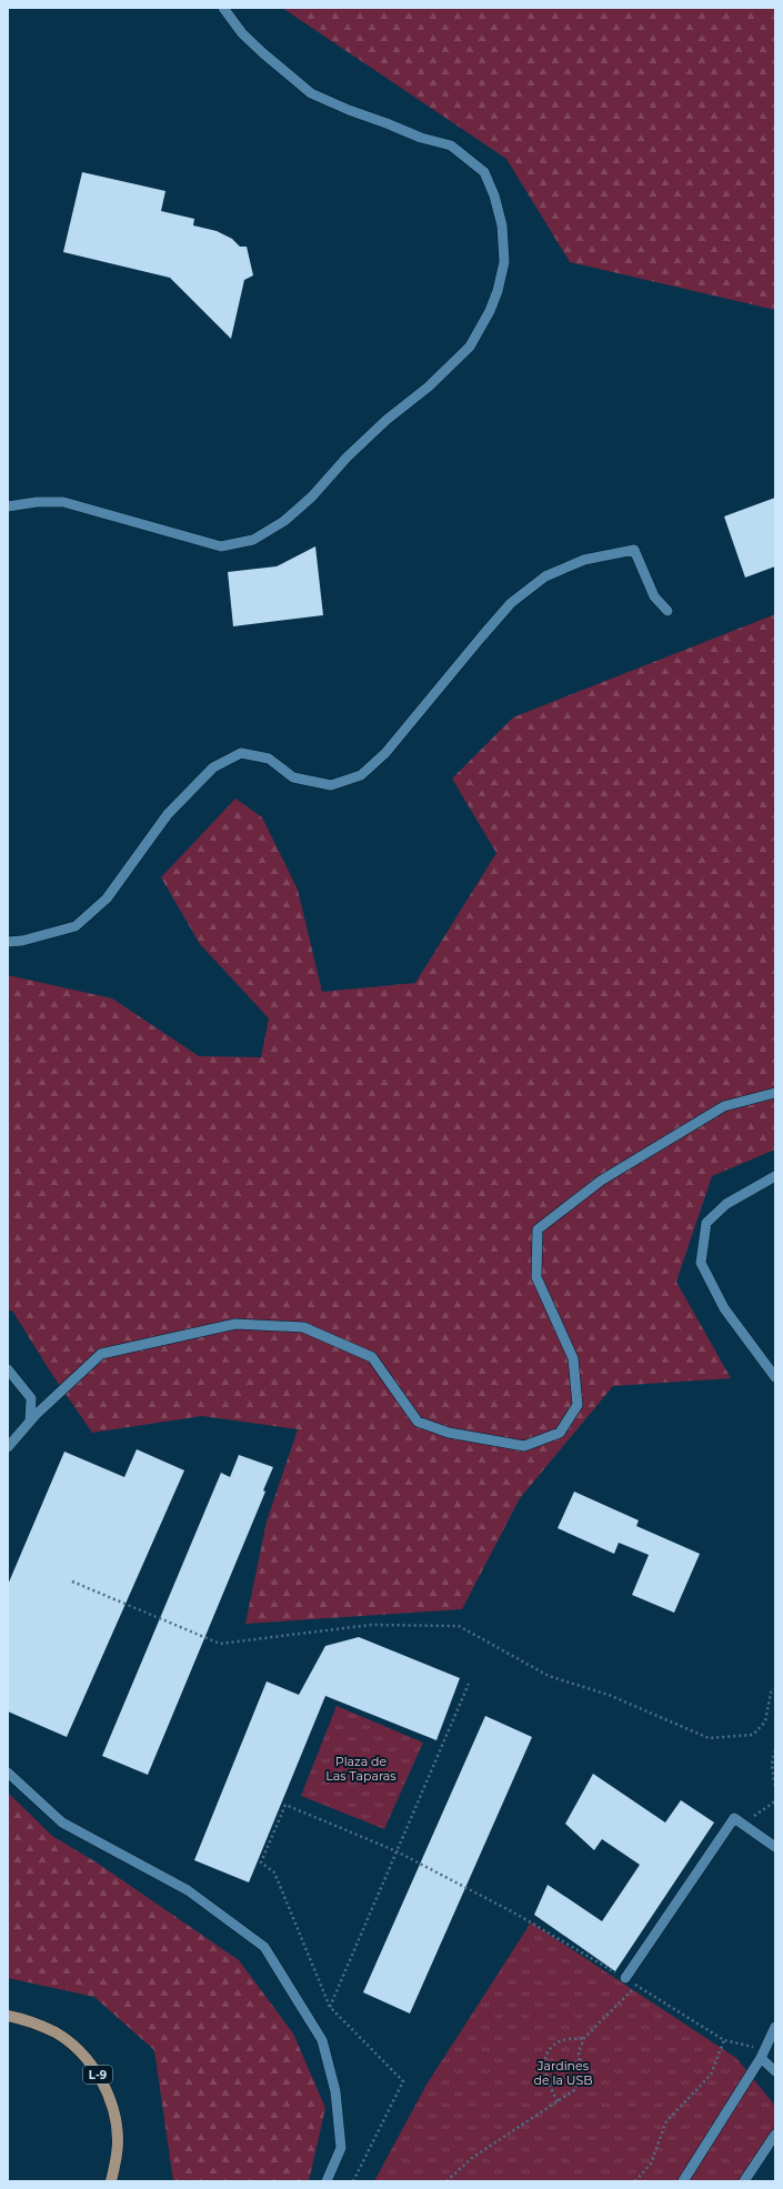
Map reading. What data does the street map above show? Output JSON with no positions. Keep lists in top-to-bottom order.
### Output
{
  "streets": {
    "main road": ["L-9"]
  },
  "parks": ["Plaza de Las Taparas", "Jardines de la USB"]
}
